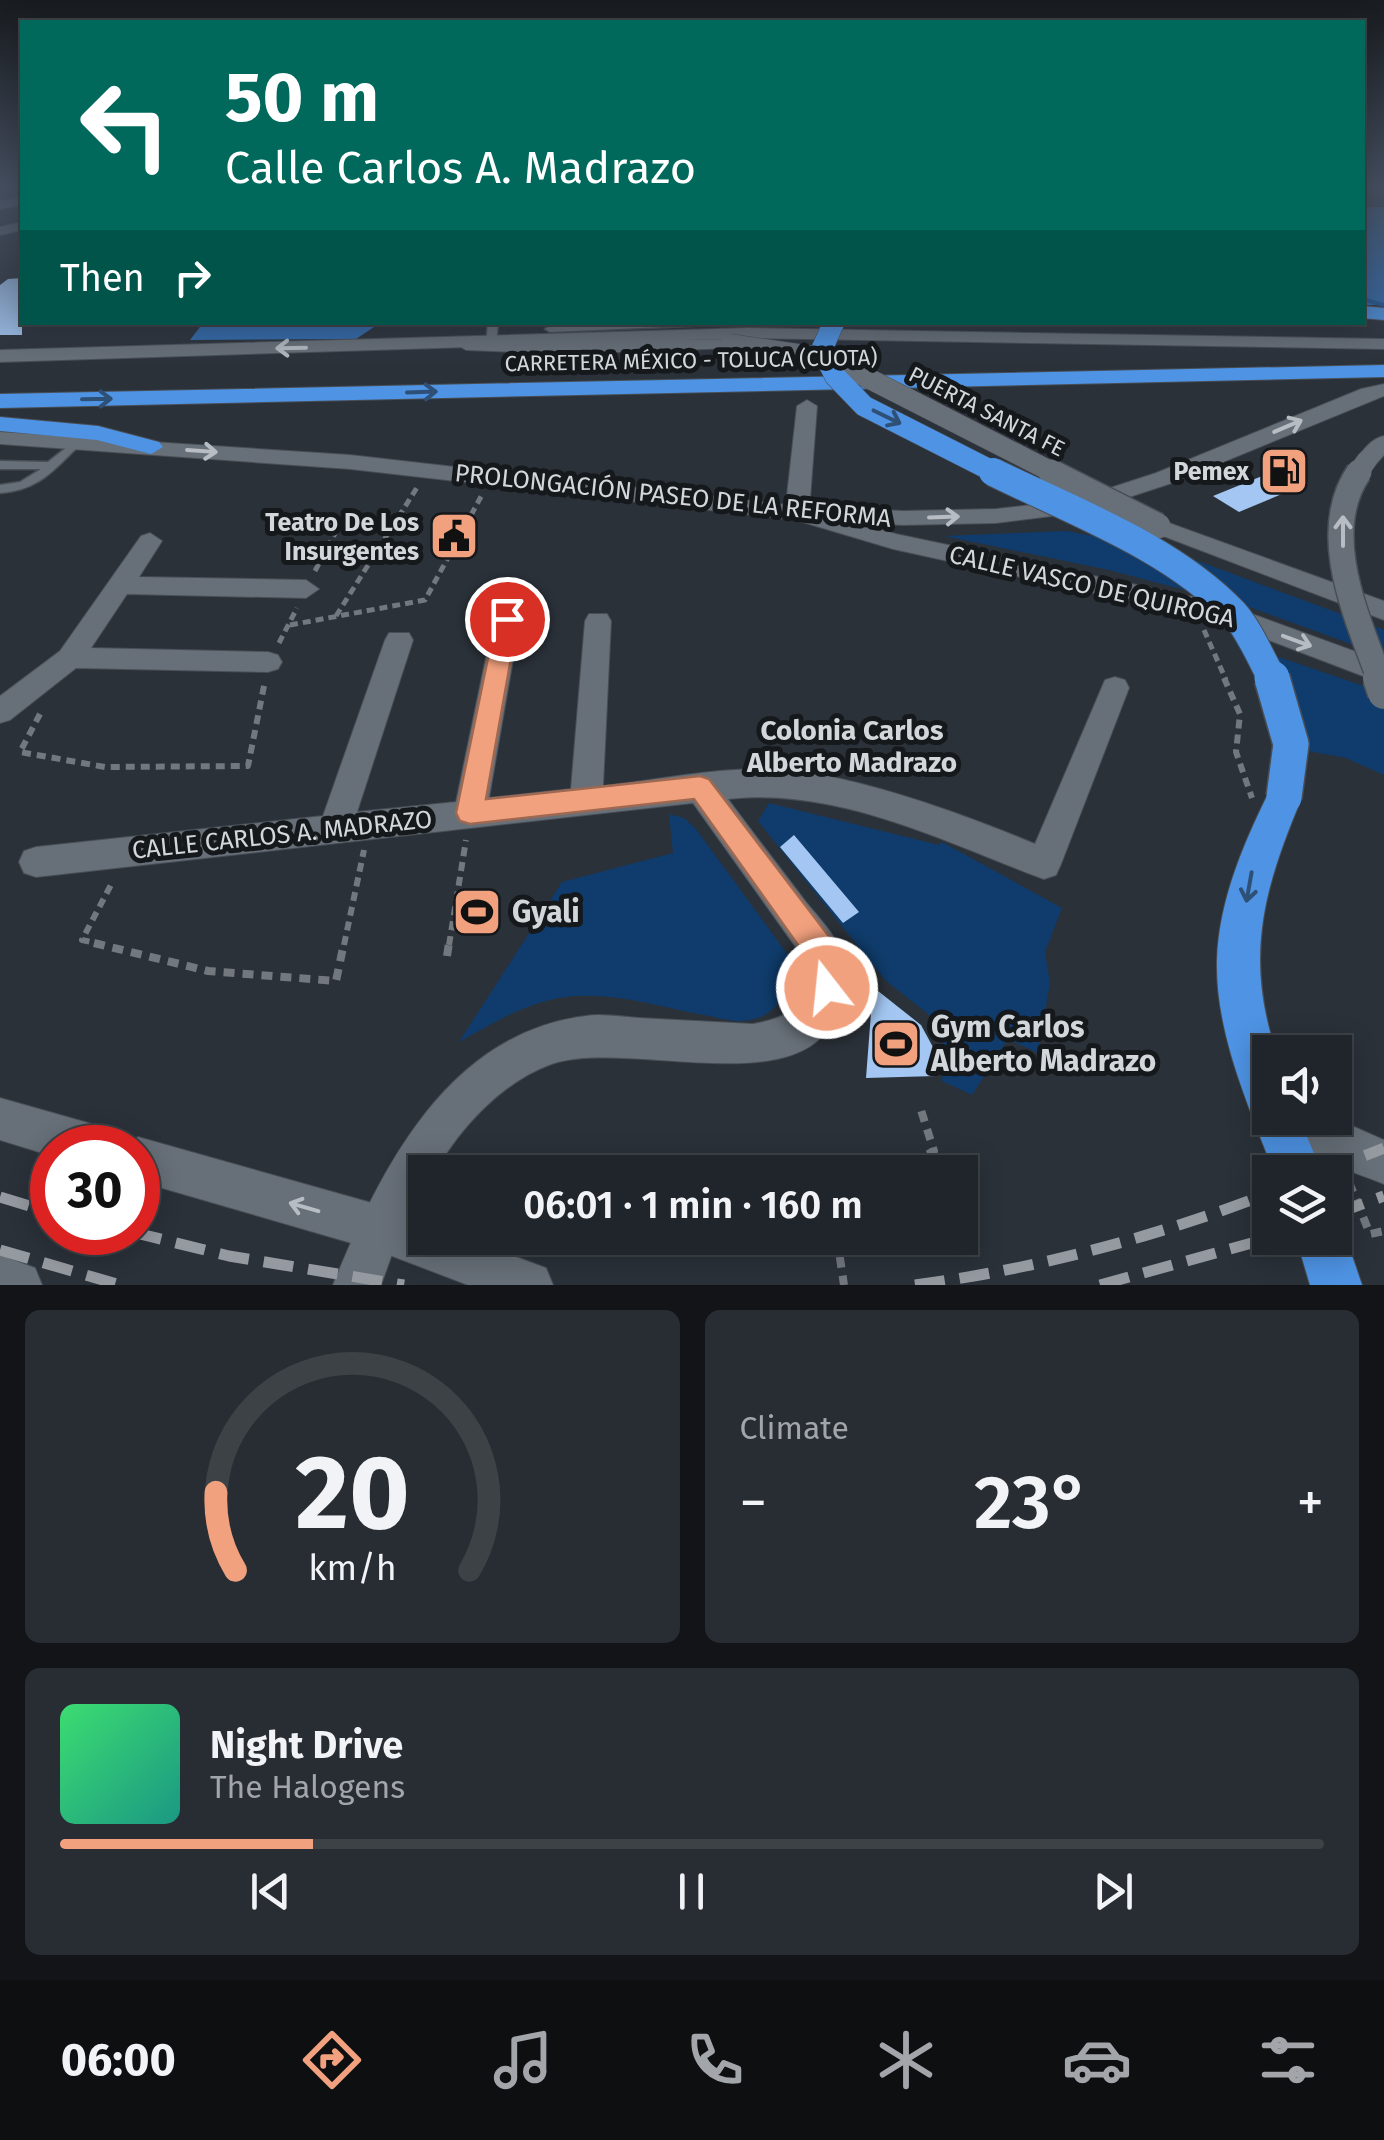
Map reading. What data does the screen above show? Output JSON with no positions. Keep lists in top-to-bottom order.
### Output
{
  "streets": {
    "highway": ["CARRETERA MÉXICO - TOLUCA (CUOTA)"],
    "street": [
      "PUERTA SANTA FE",
      "PROLONGACIÓN PASEO DE LA REFORMA",
      "CALLE VASCO DE QUIROGA",
      "CALLE CARLOS A. MADRAZO"
    ]
  },
  "crossings": [
    ["PROLONGACIÓN PASEO DE LA REFORMA", "CALLE VASCO DE QUIROGA"]
  ],
  "districts": ["Colonia Carlos Alberto Madrazo"],
  "places": {
    "fuel station": ["Pemex"],
    "public building": ["Teatro De Los Insurgentes"],
    "sports": ["Gyali", "Gym Carlos Alberto Madrazo"]
  },
  "page": {
    "turn": ["50 m", "Calle Carlos A. Madrazo"],
    "then": "Then",
    "limit": "30",
    "trip": "06:01 · 1 min · 160 m",
    "tile": "Climate",
    "heat": ["−", "23°", "+"],
    "song": ["Night Drive", "The Halogens"],
    "tabs": "06:00",
    "gauge": ["20", "km/h"]
  }
}
